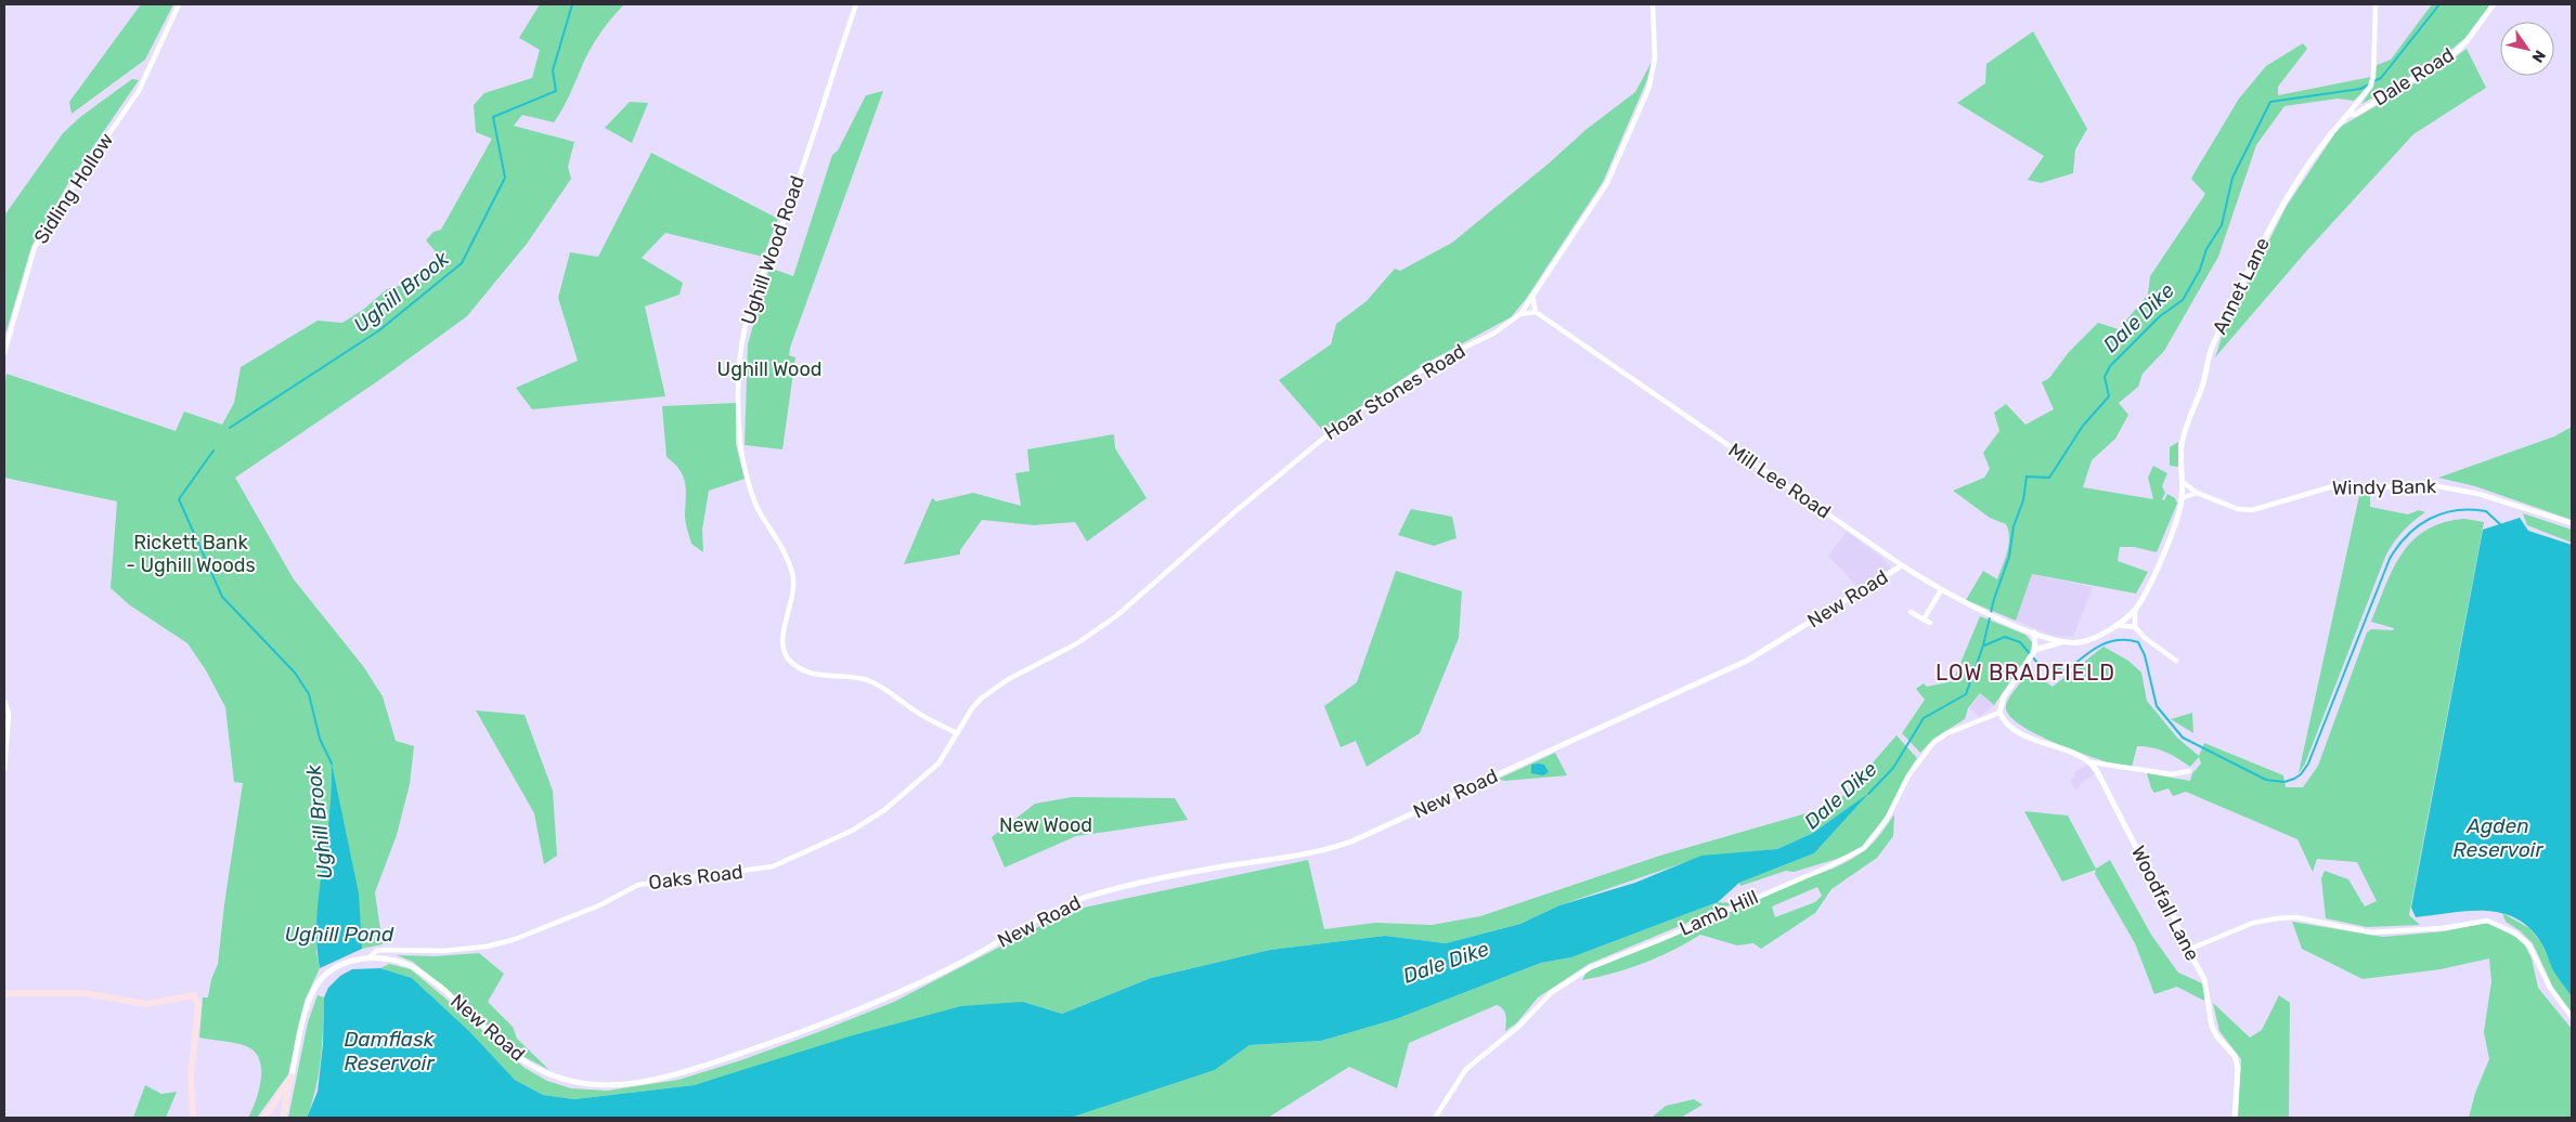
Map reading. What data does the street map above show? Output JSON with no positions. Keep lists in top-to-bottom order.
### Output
{
  "streets": {
    "main road": ["New Road"],
    "street": [
      "Dale Road",
      "Sidling Hollow",
      "Ughill Wood Road",
      "Annet Lane",
      "Hoar Stones Road",
      "Mill Lee Road",
      "Windy Bank",
      "Oaks Road",
      "Woodfall Lane",
      "Lamb Hill"
    ]
  },
  "crossings": [
    ["Dale Road", "Annet Lane"],
    ["Ughill Wood Road", "Hoar Stones Road"],
    ["Ughill Wood Road", "Oaks Road"],
    ["Annet Lane", "Windy Bank"],
    ["Hoar Stones Road", "Oaks Road"],
    ["Mill Lee Road", "New Road"],
    ["New Road", "Oaks Road"]
  ],
  "districts": ["LOW BRADFIELD"],
  "water": [
    "Ughill Brook",
    "Dale Dike",
    "Agden Reservoir",
    "Ughill Pond",
    "Damflask Reservoir"
  ],
  "parks": ["Ughill Wood", "Rickett Bank - Ughill Woods", "New Wood"],
  "north": "bottom right"
}
